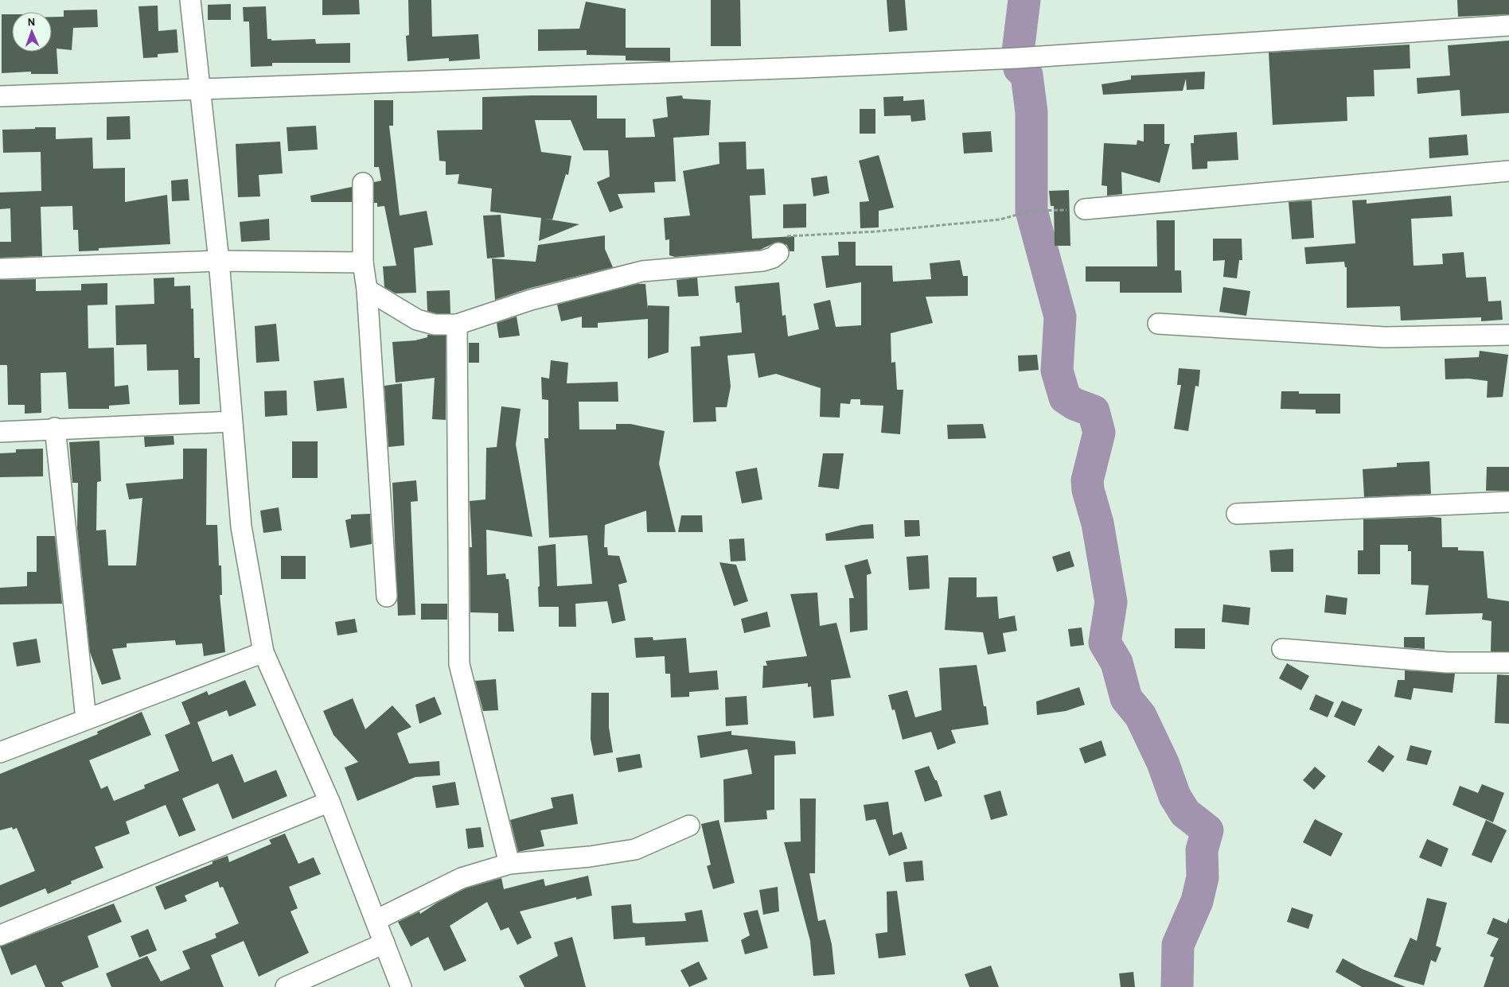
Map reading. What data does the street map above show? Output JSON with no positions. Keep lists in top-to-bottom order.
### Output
{
  "north": "top"
}
